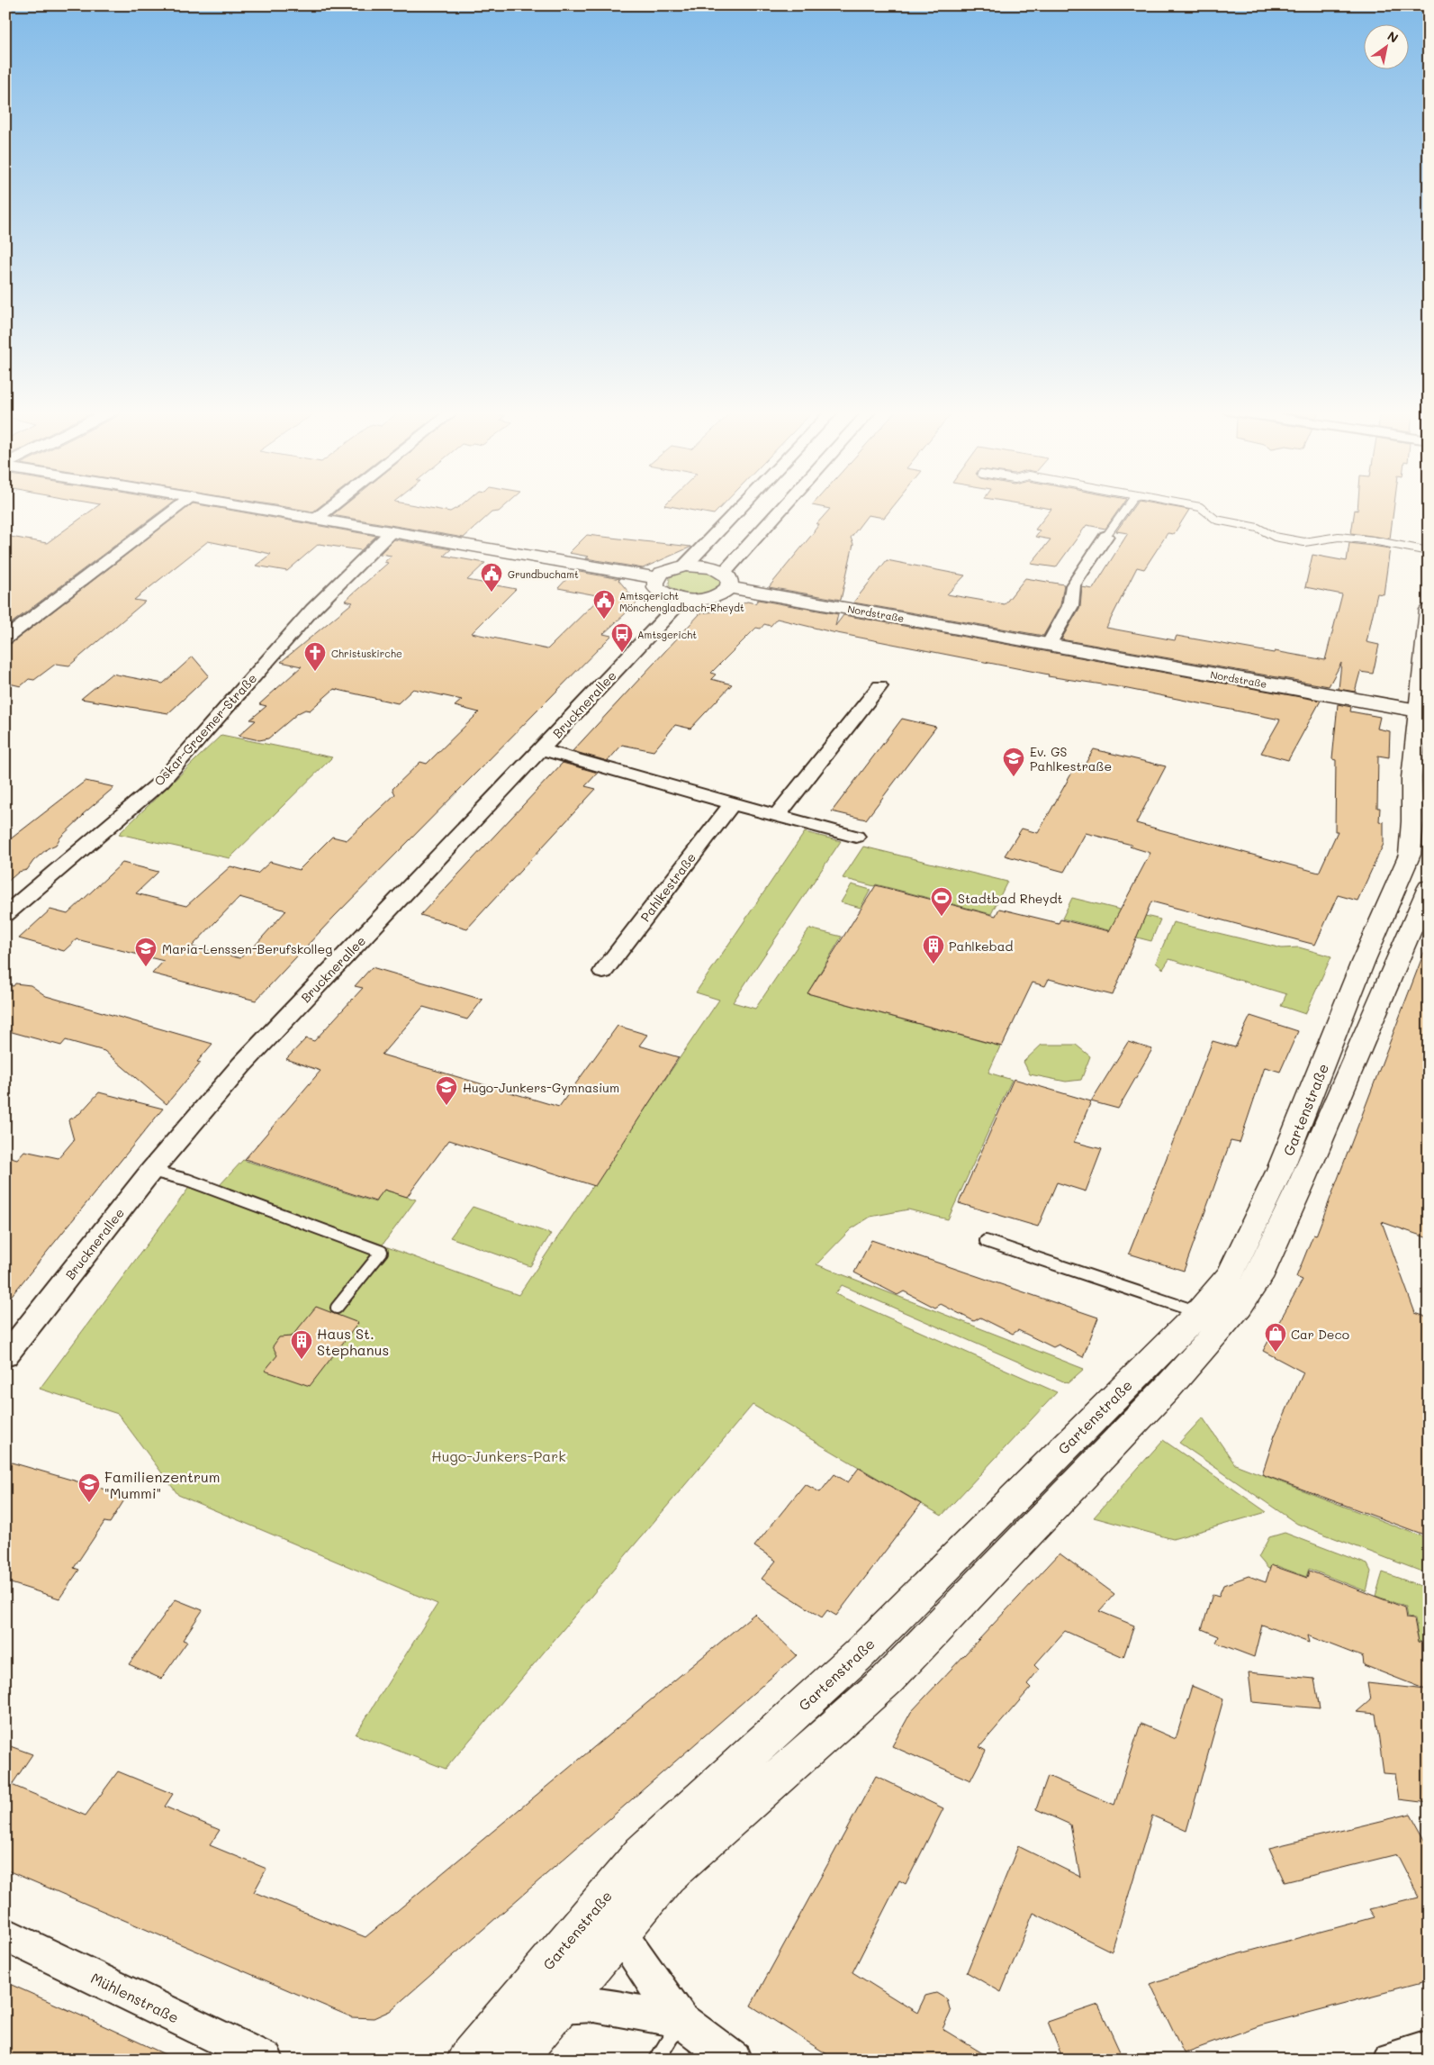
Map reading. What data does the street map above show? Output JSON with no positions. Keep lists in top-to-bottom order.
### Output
{
  "streets": {
    "main road": ["Nordstraße", "Gartenstraße"],
    "street": [
      "Brucknerallee",
      "Oskar-Graemer-Straße",
      "Pahlkestraße",
      "Mühlenstraße"
    ]
  },
  "crossings": [
    ["Nordstraße", "Gartenstraße"]
  ],
  "parks": ["Hugo-Junkers-Park"],
  "places": {
    "public building": ["Grundbuchamt", "Amtsgericht Mönchengladbach-Rheydt"],
    "bus stop": ["Amtsgericht"],
    "church": ["Christuskirche"],
    "school or university": [
      "Ev. GS Pahlkestraße",
      "Maria-Lenssen-Berufskolleg",
      "Hugo-Junkers-Gymnasium",
      "Familienzentrum \"Mummi\""
    ],
    "sports": ["Stadtbad Rheydt"],
    "building": ["Pahlkebad", "Haus St. Stephanus"],
    "shop": ["Car Deco"]
  },
  "north": "top right"
}
